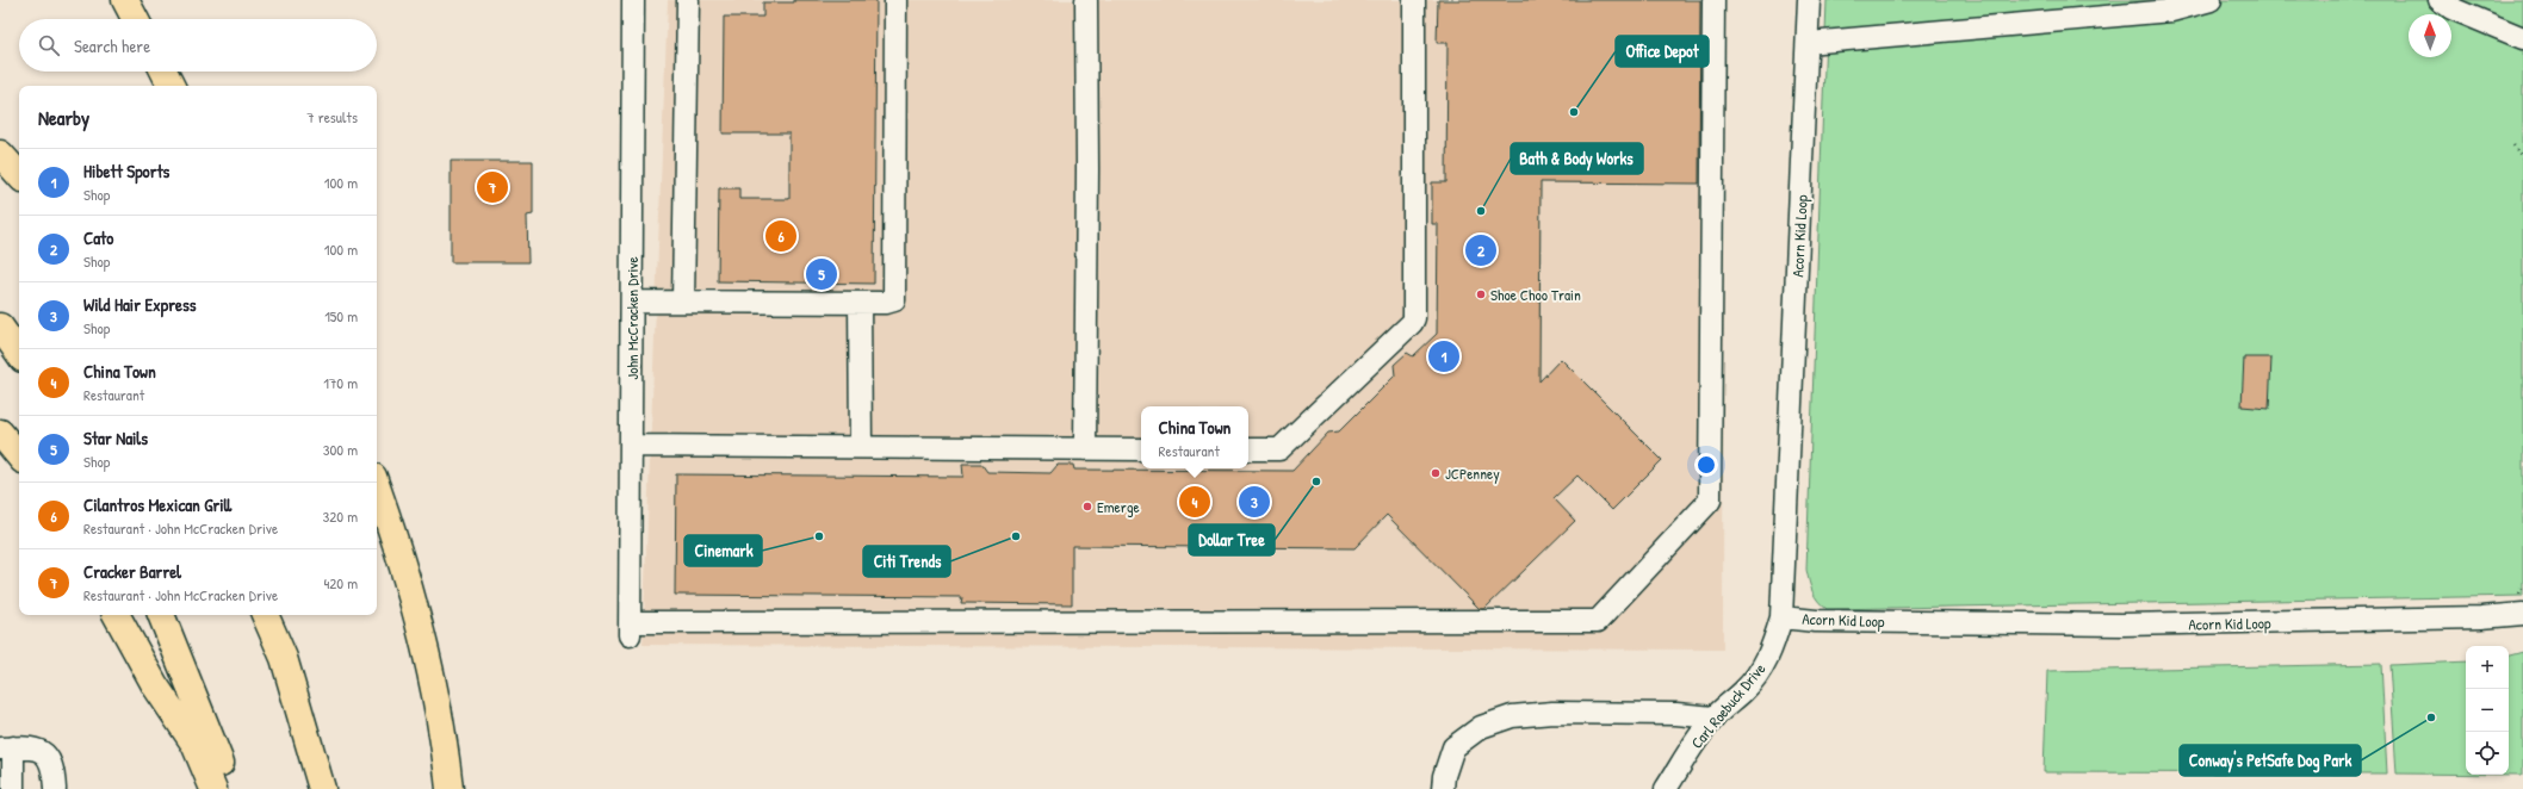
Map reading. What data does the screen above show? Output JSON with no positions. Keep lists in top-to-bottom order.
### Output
{
  "streets": {
    "street": ["Acorn Kid Loop", "John McCracken Drive", "Carl Roebuck Drive"]
  },
  "crossings": [
    ["Acorn Kid Loop", "Carl Roebuck Drive"]
  ],
  "places": [
    "Office Depot",
    "Bath & Body Works",
    "Shoe Choo Train",
    "JCPenney",
    "Dollar Tree",
    "Emerge",
    "Cinemark",
    "Citi Trends",
    "Conway's PetSafe Dog Park"
  ],
  "north": "top",
  "page": {
    "search": "Search here",
    "heading": ["Nearby", "7 results"],
    "list": [
      {
        "mark": "1",
        "name": "Hibett Sports",
        "note": "Shop",
        "value": "100 m"
      },
      {
        "mark": "2",
        "name": "Cato",
        "note": "Shop",
        "value": "100 m"
      },
      {
        "mark": "3",
        "name": "Wild Hair Express",
        "note": "Shop",
        "value": "150 m"
      },
      {
        "mark": "4",
        "name": "China Town",
        "note": "Restaurant",
        "value": "170 m"
      },
      {
        "mark": "5",
        "name": "Star Nails",
        "note": "Shop",
        "value": "300 m"
      },
      {
        "mark": "6",
        "name": "Cilantros Mexican Grill",
        "note": "Restaurant · John McCracken Drive",
        "value": "320 m"
      },
      {
        "mark": "7",
        "name": "Cracker Barrel",
        "note": "Restaurant · John McCracken Drive",
        "value": "420 m"
      }
    ],
    "pins": [
      "7",
      "6",
      "2",
      "5",
      "1",
      "3",
      "4"
    ],
    "popup": ["China Town", "Restaurant"],
    "map_buttons": ["+", "−"]
  }
}
